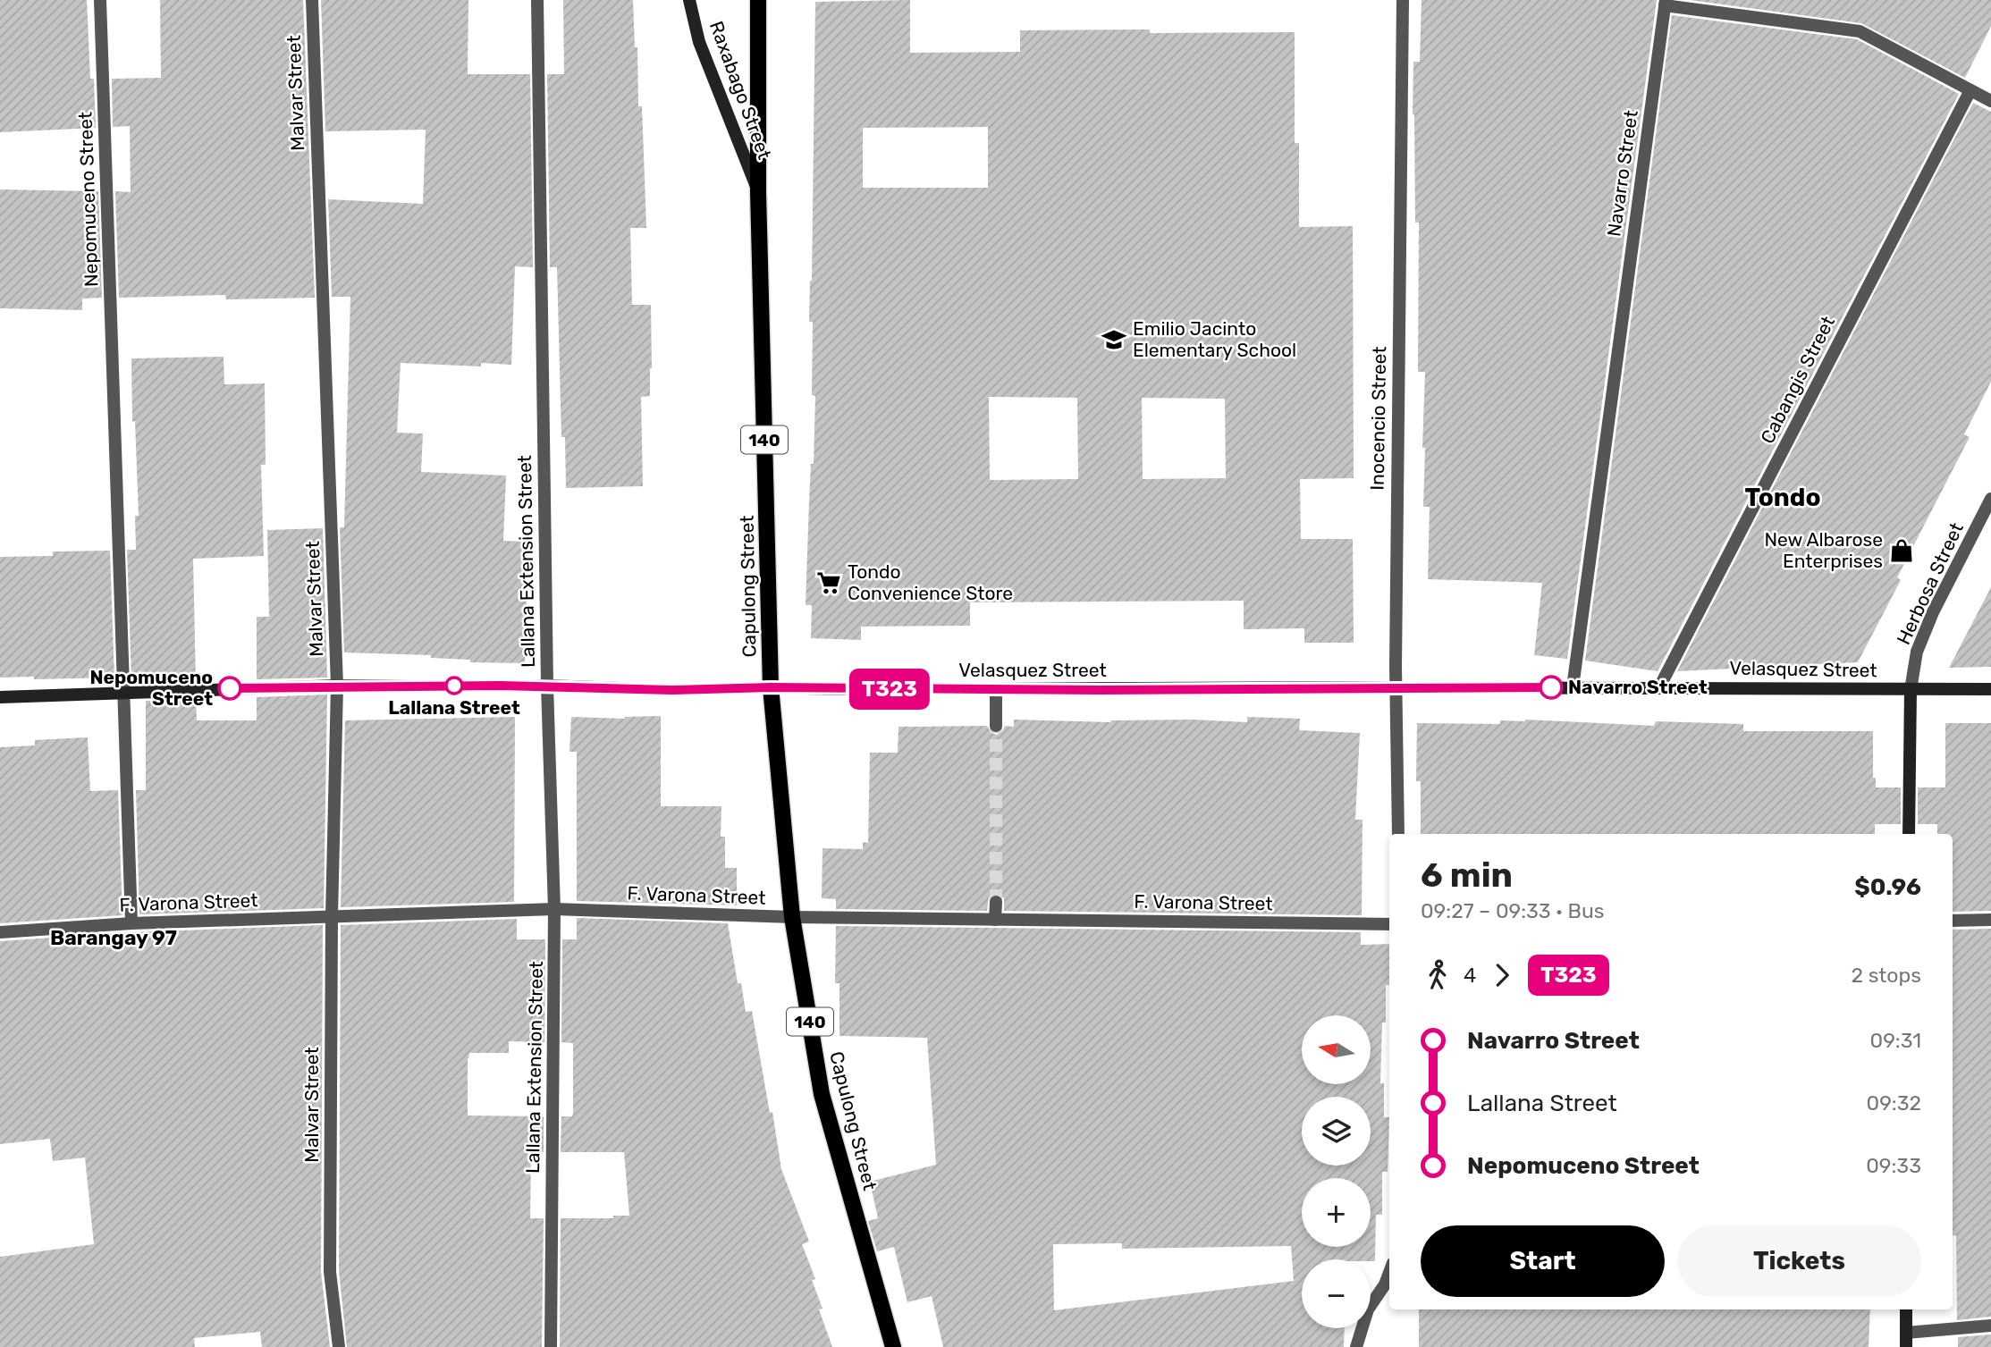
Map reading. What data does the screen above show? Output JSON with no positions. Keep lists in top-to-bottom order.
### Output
{
  "streets": {
    "main road": ["140", "Capulong Street"],
    "street": [
      "Raxabago Street",
      "Malvar Street",
      "Navarro Street",
      "Nepomuceno Street",
      "Cabangis Street",
      "Inocencio Street",
      "Lallana Extension Street",
      "Herbosa Street",
      "Velasquez Street",
      "F. Varona Street"
    ]
  },
  "crossings": [
    ["Raxabago Street", "Capulong Street"],
    ["Malvar Street", "Velasquez Street"],
    ["Malvar Street", "F. Varona Street"],
    ["Navarro Street", "Velasquez Street"],
    ["Nepomuceno Street", "Velasquez Street"],
    ["Nepomuceno Street", "F. Varona Street"],
    ["Cabangis Street", "Velasquez Street"],
    ["Inocencio Street", "Velasquez Street"],
    ["Lallana Extension Street", "Velasquez Street"],
    ["Lallana Extension Street", "F. Varona Street"],
    ["Herbosa Street", "Velasquez Street"],
    ["Capulong Street", "Velasquez Street"],
    ["Capulong Street", "F. Varona Street"]
  ],
  "districts": ["Tondo", "Barangay 97"],
  "places": {
    "school or university": ["Emilio Jacinto Elementary School"],
    "shop": ["New Albarose Enterprises"],
    "supermarket": ["Tondo Convenience Store"],
    "other": ["Lallana Street", "Navarro Street", "Nepomuceno Street"]
  },
  "lines": ["bus line T323"],
  "north": "left",
  "page": {
    "on_map": "T323",
    "heading": ["6 min", "09:27 – 09:33 · Bus", "$0.96"],
    "legs": ["4", "T323", "2 stops"],
    "list": [
      {
        "name": "Navarro Street",
        "value": "09:31"
      },
      {
        "name": "Lallana Street",
        "value": "09:32"
      },
      {
        "name": "Nepomuceno Street",
        "value": "09:33"
      }
    ],
    "map_buttons": ["+", "−"],
    "buttons": ["Start", "Tickets"]
  }
}
